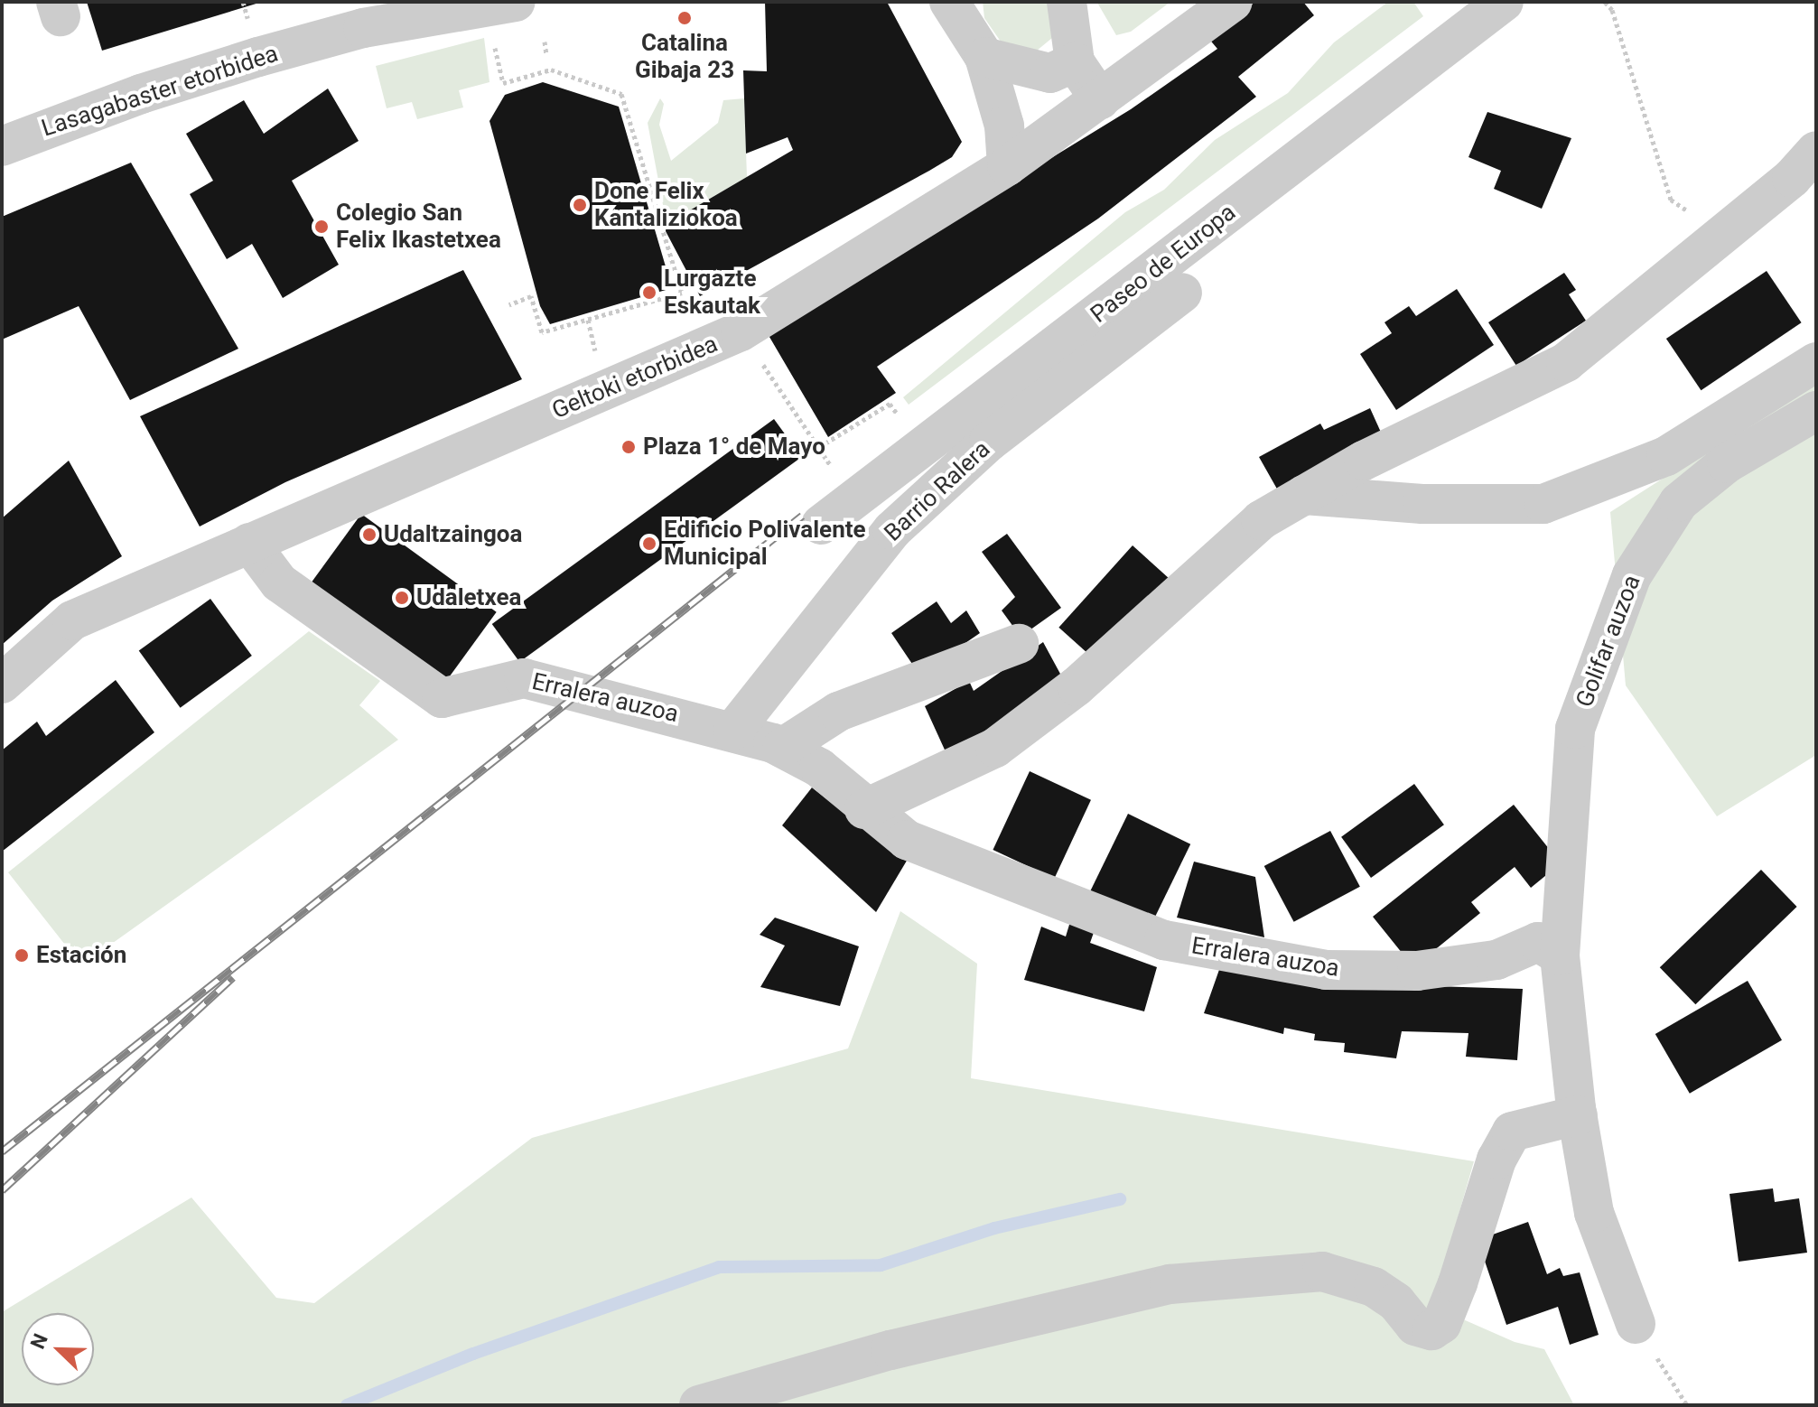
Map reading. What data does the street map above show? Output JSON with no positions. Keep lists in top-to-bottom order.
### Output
{
  "streets": {
    "street": [
      "Lasagabaster etorbidea",
      "Paseo de Europa",
      "Geltoki etorbidea",
      "Barrio Ralera",
      "Golifar auzoa",
      "Erralera auzoa"
    ]
  },
  "crossings": [
    ["Geltoki etorbidea", "Erralera auzoa"],
    ["Barrio Ralera", "Erralera auzoa"],
    ["Golifar auzoa", "Erralera auzoa"]
  ],
  "places": [
    "Catalina Gibaja 23",
    "Done Felix Kantaliziokoa",
    "Colegio San Felix Ikastetxea",
    "Lurgazte Eskautak",
    "Plaza 1° de Mayo",
    "Udaltzaingoa",
    "Edificio Polivalente Municipal",
    "Udaletxea",
    "Estación"
  ],
  "north": "top left"
}
